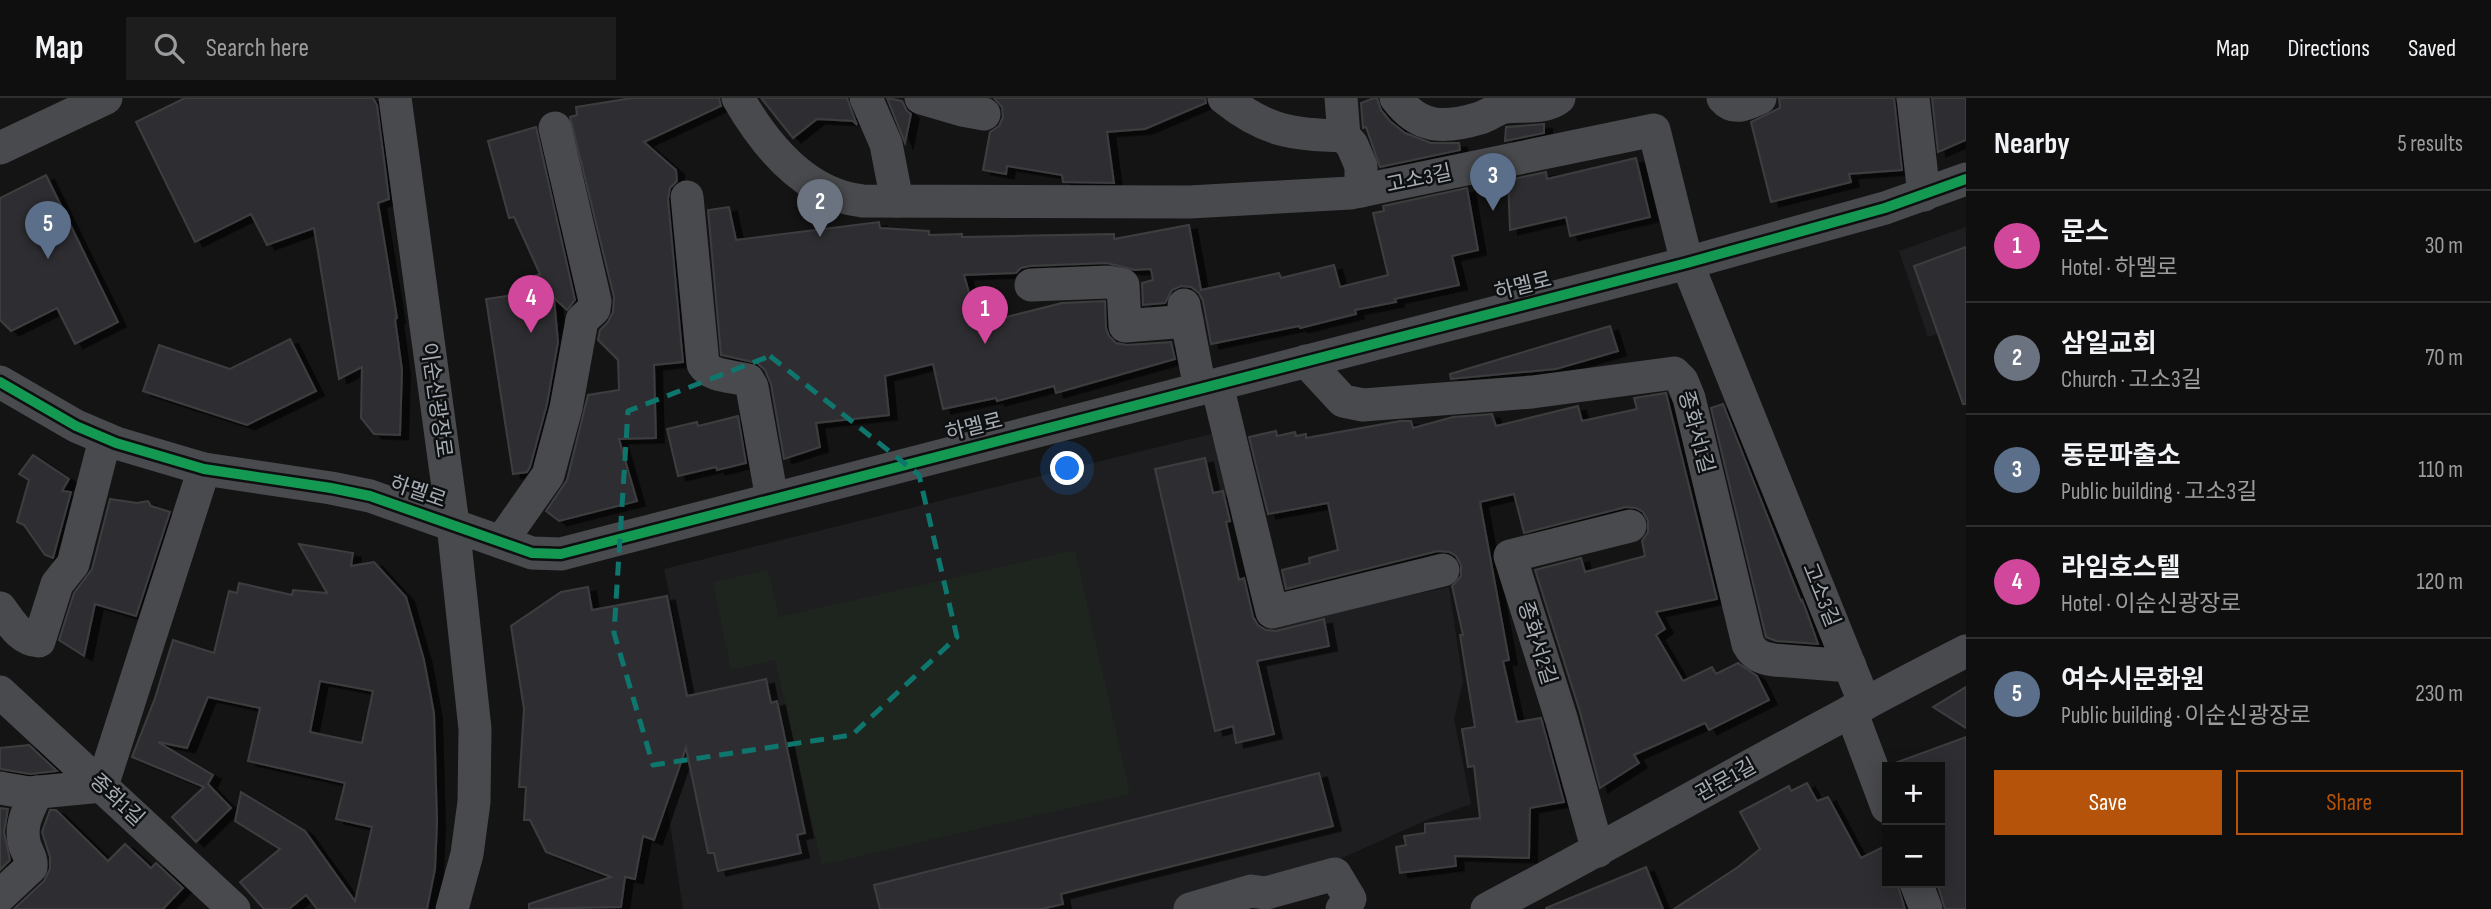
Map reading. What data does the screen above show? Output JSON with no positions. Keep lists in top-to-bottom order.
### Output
{
  "streets": {
    "street": [
      "고소3길",
      "하멜로",
      "이순신광장로",
      "종화서1길",
      "종화서2길",
      "관문1길",
      "종화1길"
    ]
  },
  "crossings": [
    ["고소3길", "하멜로"],
    ["고소3길", "종화서1길"],
    ["고소3길", "관문1길"],
    ["하멜로", "이순신광장로"],
    ["하멜로", "종화서1길"],
    ["종화서2길", "관문1길"]
  ],
  "page": {
    "header": "Map",
    "search": "Search here",
    "nav": ["Map", "Directions", "Saved"],
    "heading": ["Nearby", "5 results"],
    "pins": [
      "3",
      "2",
      "5",
      "4",
      "1"
    ],
    "list": [
      {
        "mark": "1",
        "name": "문스",
        "note": "Hotel · 하멜로",
        "value": "30 m"
      },
      {
        "mark": "2",
        "name": "삼일교회",
        "note": "Church · 고소3길",
        "value": "70 m"
      },
      {
        "mark": "3",
        "name": "동문파출소",
        "note": "Public building · 고소3길",
        "value": "110 m"
      },
      {
        "mark": "4",
        "name": "라임호스텔",
        "note": "Hotel · 이순신광장로",
        "value": "120 m"
      },
      {
        "mark": "5",
        "name": "여수시문화원",
        "note": "Public building · 이순신광장로",
        "value": "230 m"
      }
    ],
    "buttons": ["Save", "Share"],
    "map_buttons": ["+", "−"]
  }
}
